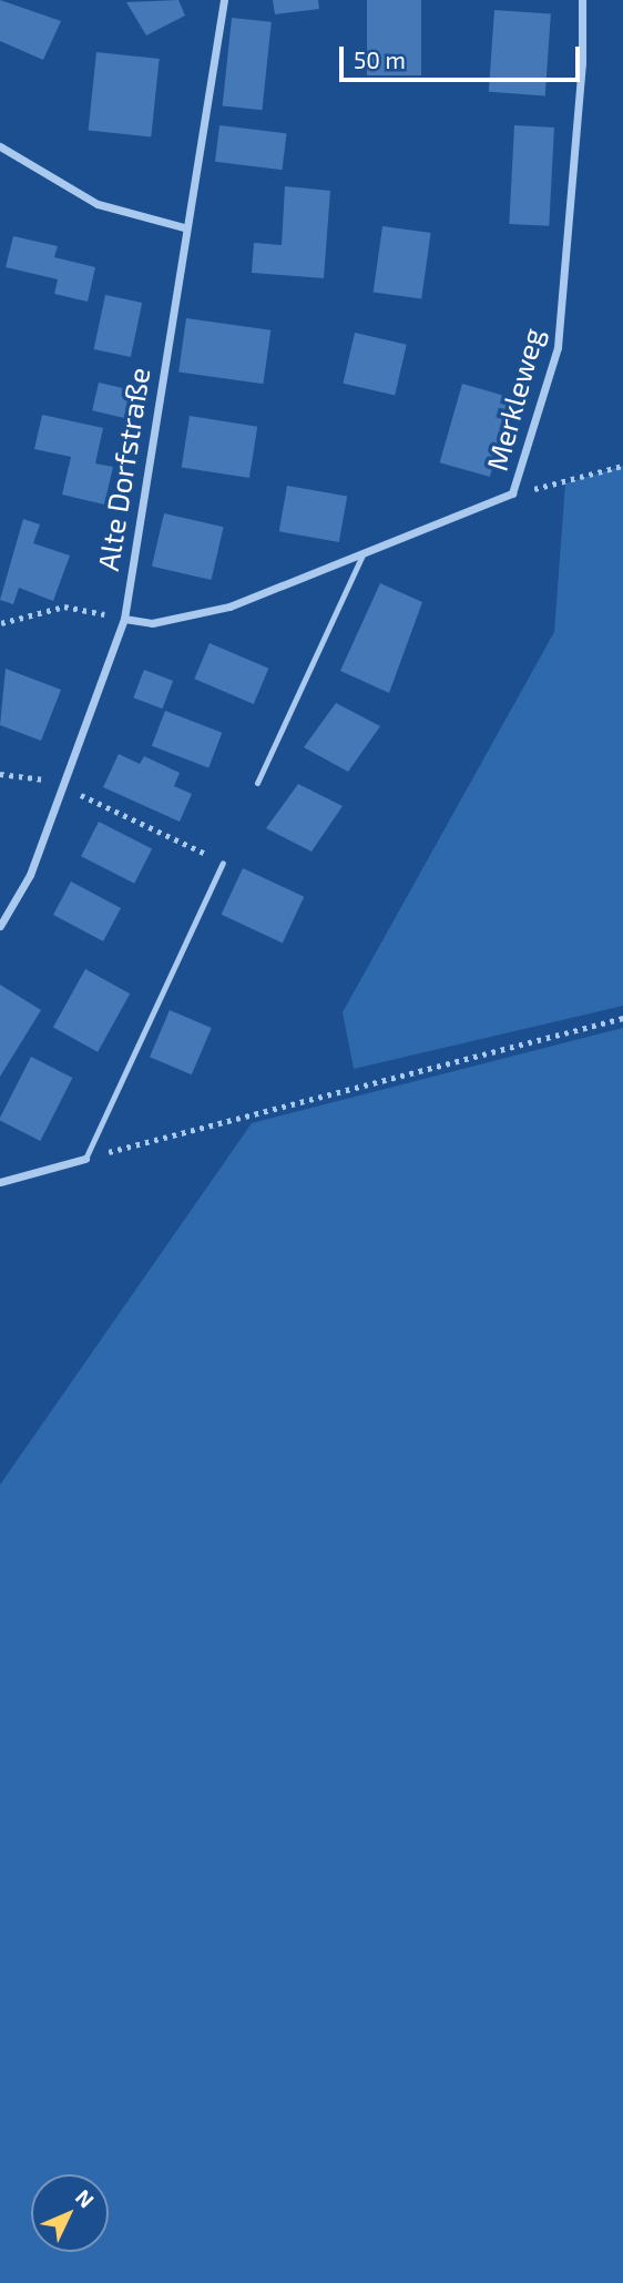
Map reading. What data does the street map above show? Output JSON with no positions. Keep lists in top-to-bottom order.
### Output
{
  "streets": {
    "street": ["Merkleweg", "Alte Dorfstraße"]
  },
  "crossings": [
    ["Merkleweg", "Alte Dorfstraße"]
  ],
  "scale_bar": "50 m",
  "north": "top right"
}
